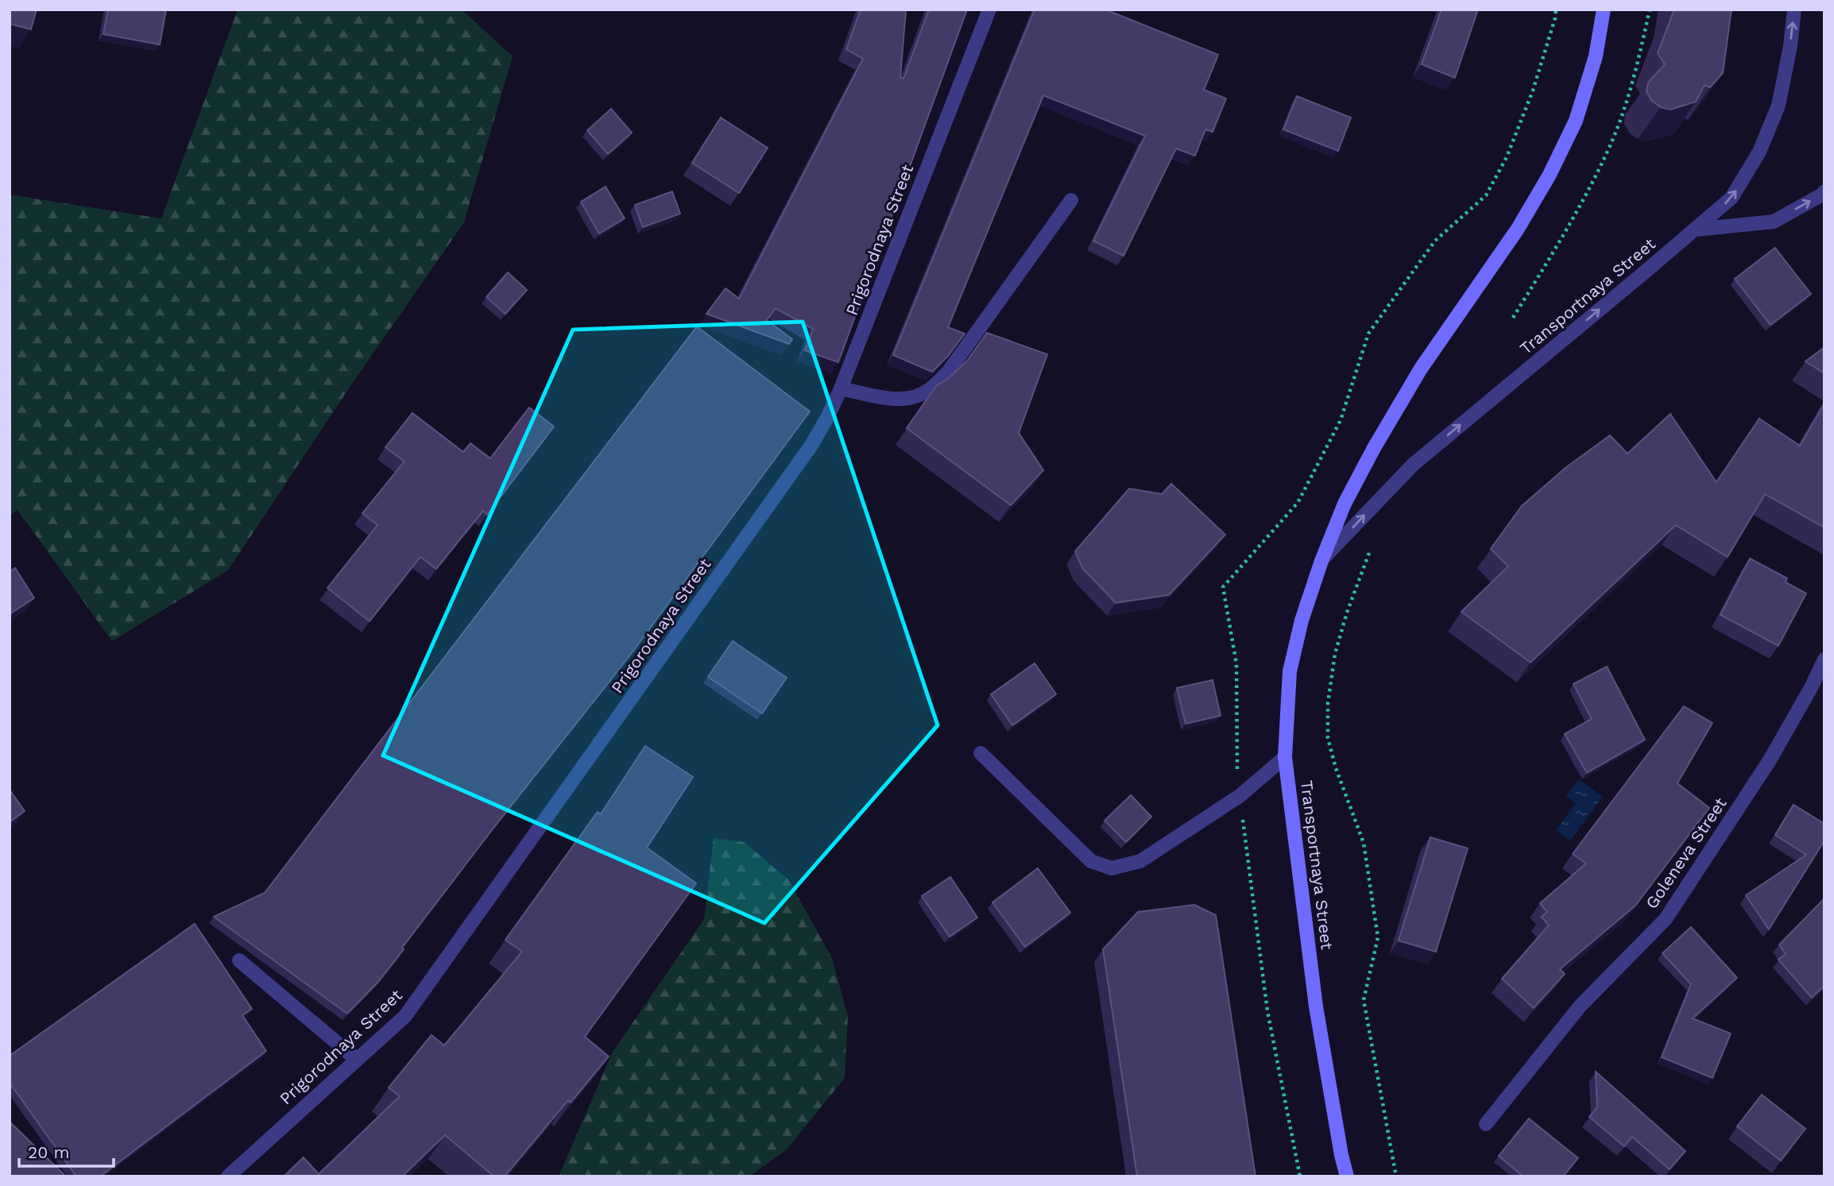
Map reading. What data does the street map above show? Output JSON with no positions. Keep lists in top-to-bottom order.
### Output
{
  "streets": {
    "main road": ["Transportnaya Street"],
    "street": ["Prigorodnaya Street", "Goleneva Street"]
  },
  "scale_bar": "20 m"
}
